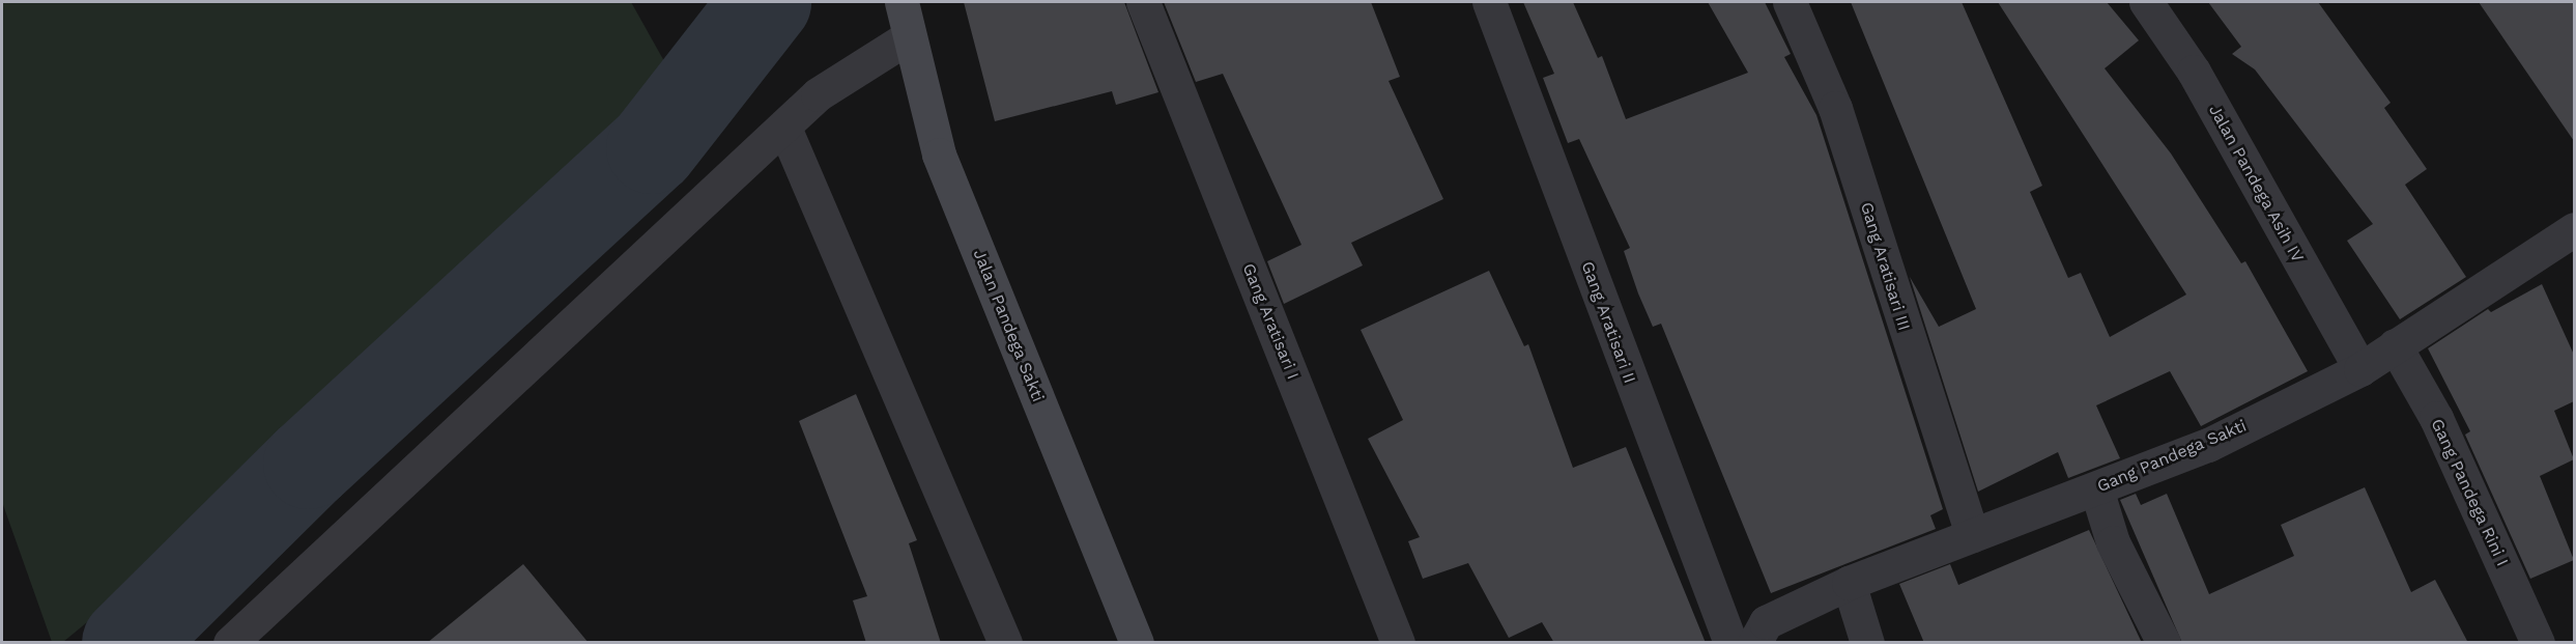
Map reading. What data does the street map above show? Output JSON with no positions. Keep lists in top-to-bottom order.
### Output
{
  "streets": {
    "main road": ["Jalan Pandega Sakti"],
    "street": [
      "Jalan Pandega Asih IV",
      "Gang Aratisari III",
      "Gang Aratisari I",
      "Gang Aratisari II",
      "Gang Pandega Sakti",
      "Gang Pandega Rini I"
    ]
  },
  "crossings": [
    ["Jalan Pandega Asih IV", "Gang Pandega Sakti"],
    ["Gang Aratisari III", "Gang Pandega Sakti"],
    ["Gang Pandega Sakti", "Gang Pandega Rini I"]
  ]
}
